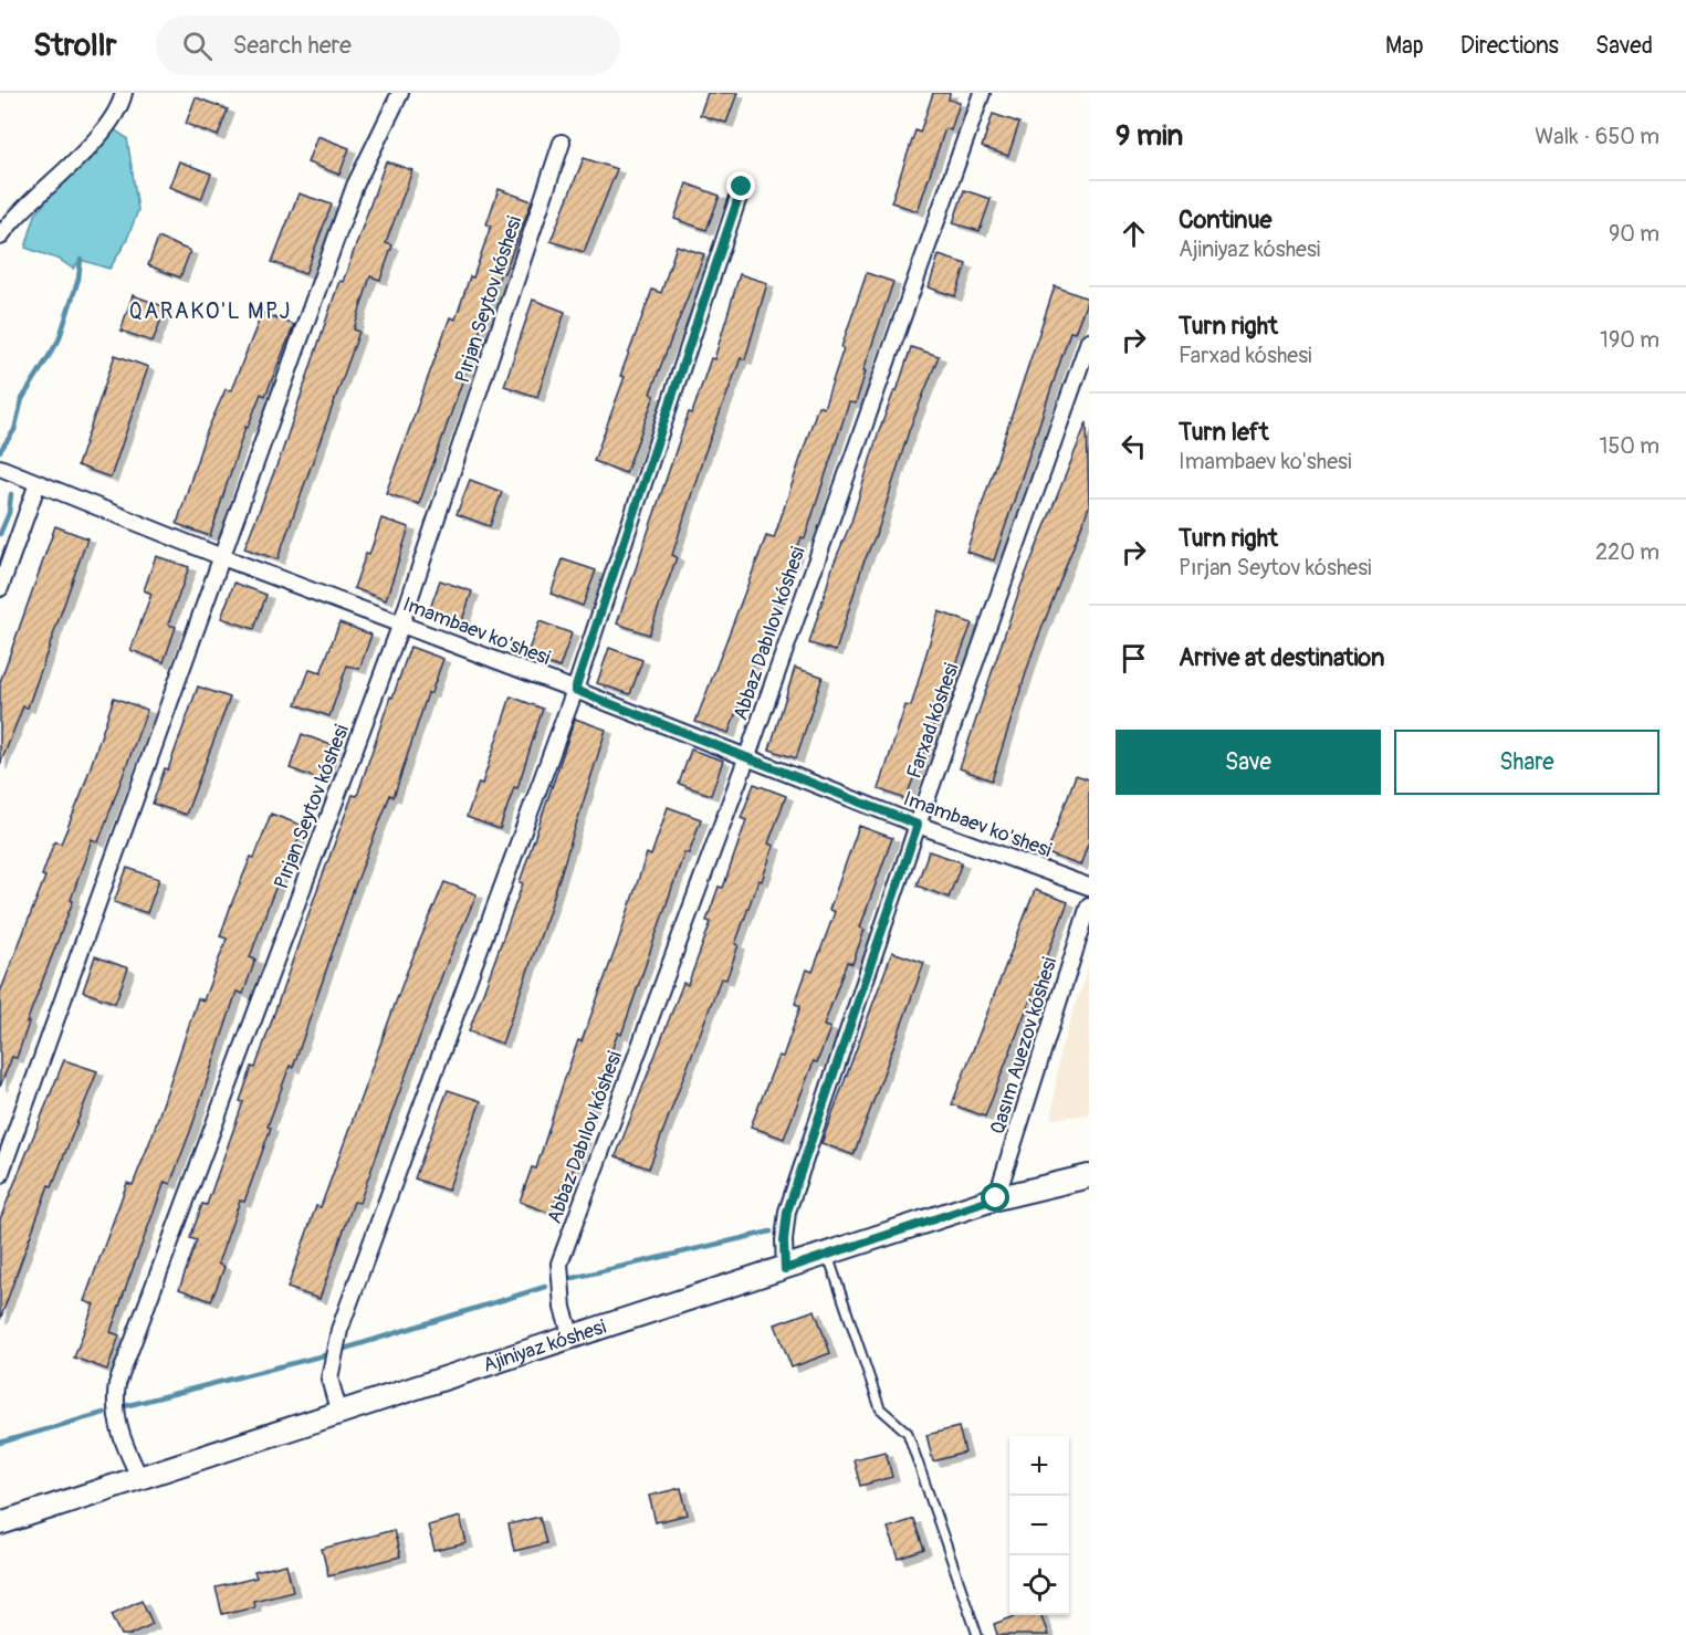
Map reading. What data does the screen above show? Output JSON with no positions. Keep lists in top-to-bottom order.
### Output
{
  "streets": {
    "street": [
      "Pırjan Seytov kóshesi",
      "Imambaev ko'shesi",
      "Abbaz Dabılov kóshesi",
      "Farxad kóshesi",
      "Qasım Auezov kóshesi",
      "Ajiniyaz kóshesi"
    ]
  },
  "crossings": [
    ["Pırjan Seytov kóshesi", "Imambaev ko'shesi"],
    ["Pırjan Seytov kóshesi", "Ajiniyaz kóshesi"],
    ["Imambaev ko'shesi", "Abbaz Dabılov kóshesi"],
    ["Imambaev ko'shesi", "Farxad kóshesi"],
    ["Abbaz Dabılov kóshesi", "Ajiniyaz kóshesi"],
    ["Farxad kóshesi", "Ajiniyaz kóshesi"],
    ["Qasım Auezov kóshesi", "Ajiniyaz kóshesi"]
  ],
  "districts": ["QARAKO'L MPJ"],
  "page": {
    "header": "Strollr",
    "search": "Search here",
    "nav": ["Map", "Directions", "Saved"],
    "heading": ["9 min", "Walk · 650 m"],
    "list": [
      ["Continue", "Ajiniyaz kóshesi", "90 m"],
      ["Turn right", "Farxad kóshesi", "190 m"],
      ["Turn left", "Imambaev ko'shesi", "150 m"],
      ["Turn right", "Pırjan Seytov kóshesi", "220 m"],
      "Arrive at destination"
    ],
    "buttons": ["Save", "Share"],
    "map_buttons": ["+", "−"]
  }
}
